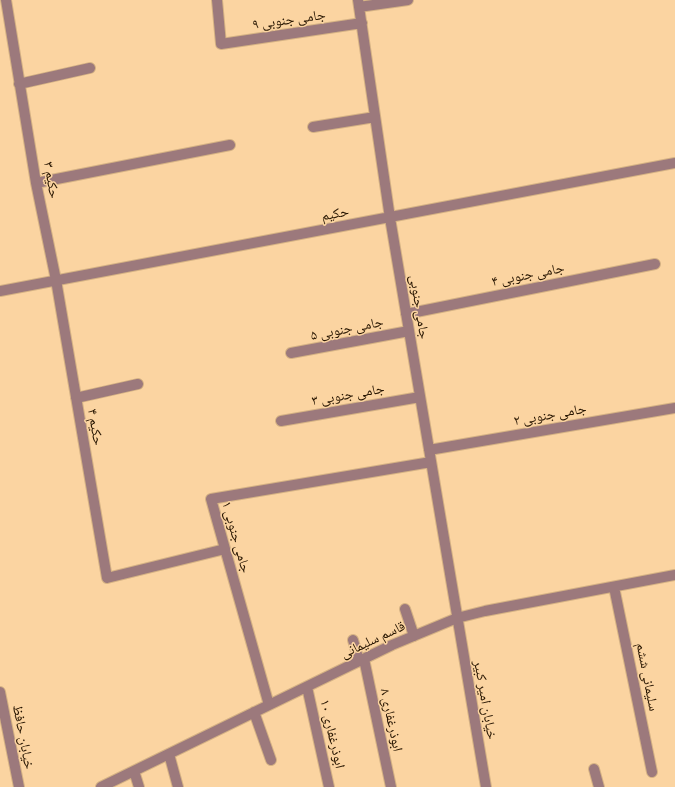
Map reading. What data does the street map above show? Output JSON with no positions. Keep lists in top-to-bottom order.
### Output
{
  "streets": {
    "street": [
      "جامی جنوبی ۹",
      "حکیم ۳",
      "حکیم",
      "جامی جنوبی ۴",
      "جامی جنوبی",
      "جامی جنوبی ۵",
      "جامی جنوبی ۳",
      "جامی جنوبی ۲",
      "حکیم ۴",
      "جامی جنوبی ۱",
      "قاسم سلیمانی",
      "سلیمانی ششم",
      "خیابان امیر کبیر",
      "ابوذرغفاری ۸",
      "ابوذرغفاری ۱۰",
      "خیابان حافظ"
    ]
  },
  "crossings": [
    ["جامی جنوبی ۹", "جامی جنوبی"],
    ["حکیم ۳", "حکیم"],
    ["حکیم ۳", "حکیم ۴"],
    ["حکیم", "جامی جنوبی"],
    ["حکیم", "حکیم ۴"],
    ["جامی جنوبی ۴", "جامی جنوبی"],
    ["جامی جنوبی", "جامی جنوبی ۵"],
    ["جامی جنوبی", "جامی جنوبی ۳"],
    ["جامی جنوبی", "جامی جنوبی ۲"],
    ["جامی جنوبی", "جامی جنوبی ۱"],
    ["جامی جنوبی", "قاسم سلیمانی"],
    ["جامی جنوبی", "خیابان امیر کبیر"],
    ["حکیم ۴", "جامی جنوبی ۱"],
    ["جامی جنوبی ۱", "قاسم سلیمانی"],
    ["قاسم سلیمانی", "سلیمانی ششم"],
    ["قاسم سلیمانی", "خیابان امیر کبیر"],
    ["قاسم سلیمانی", "ابوذرغفاری ۸"],
    ["قاسم سلیمانی", "ابوذرغفاری ۱۰"]
  ]
}
